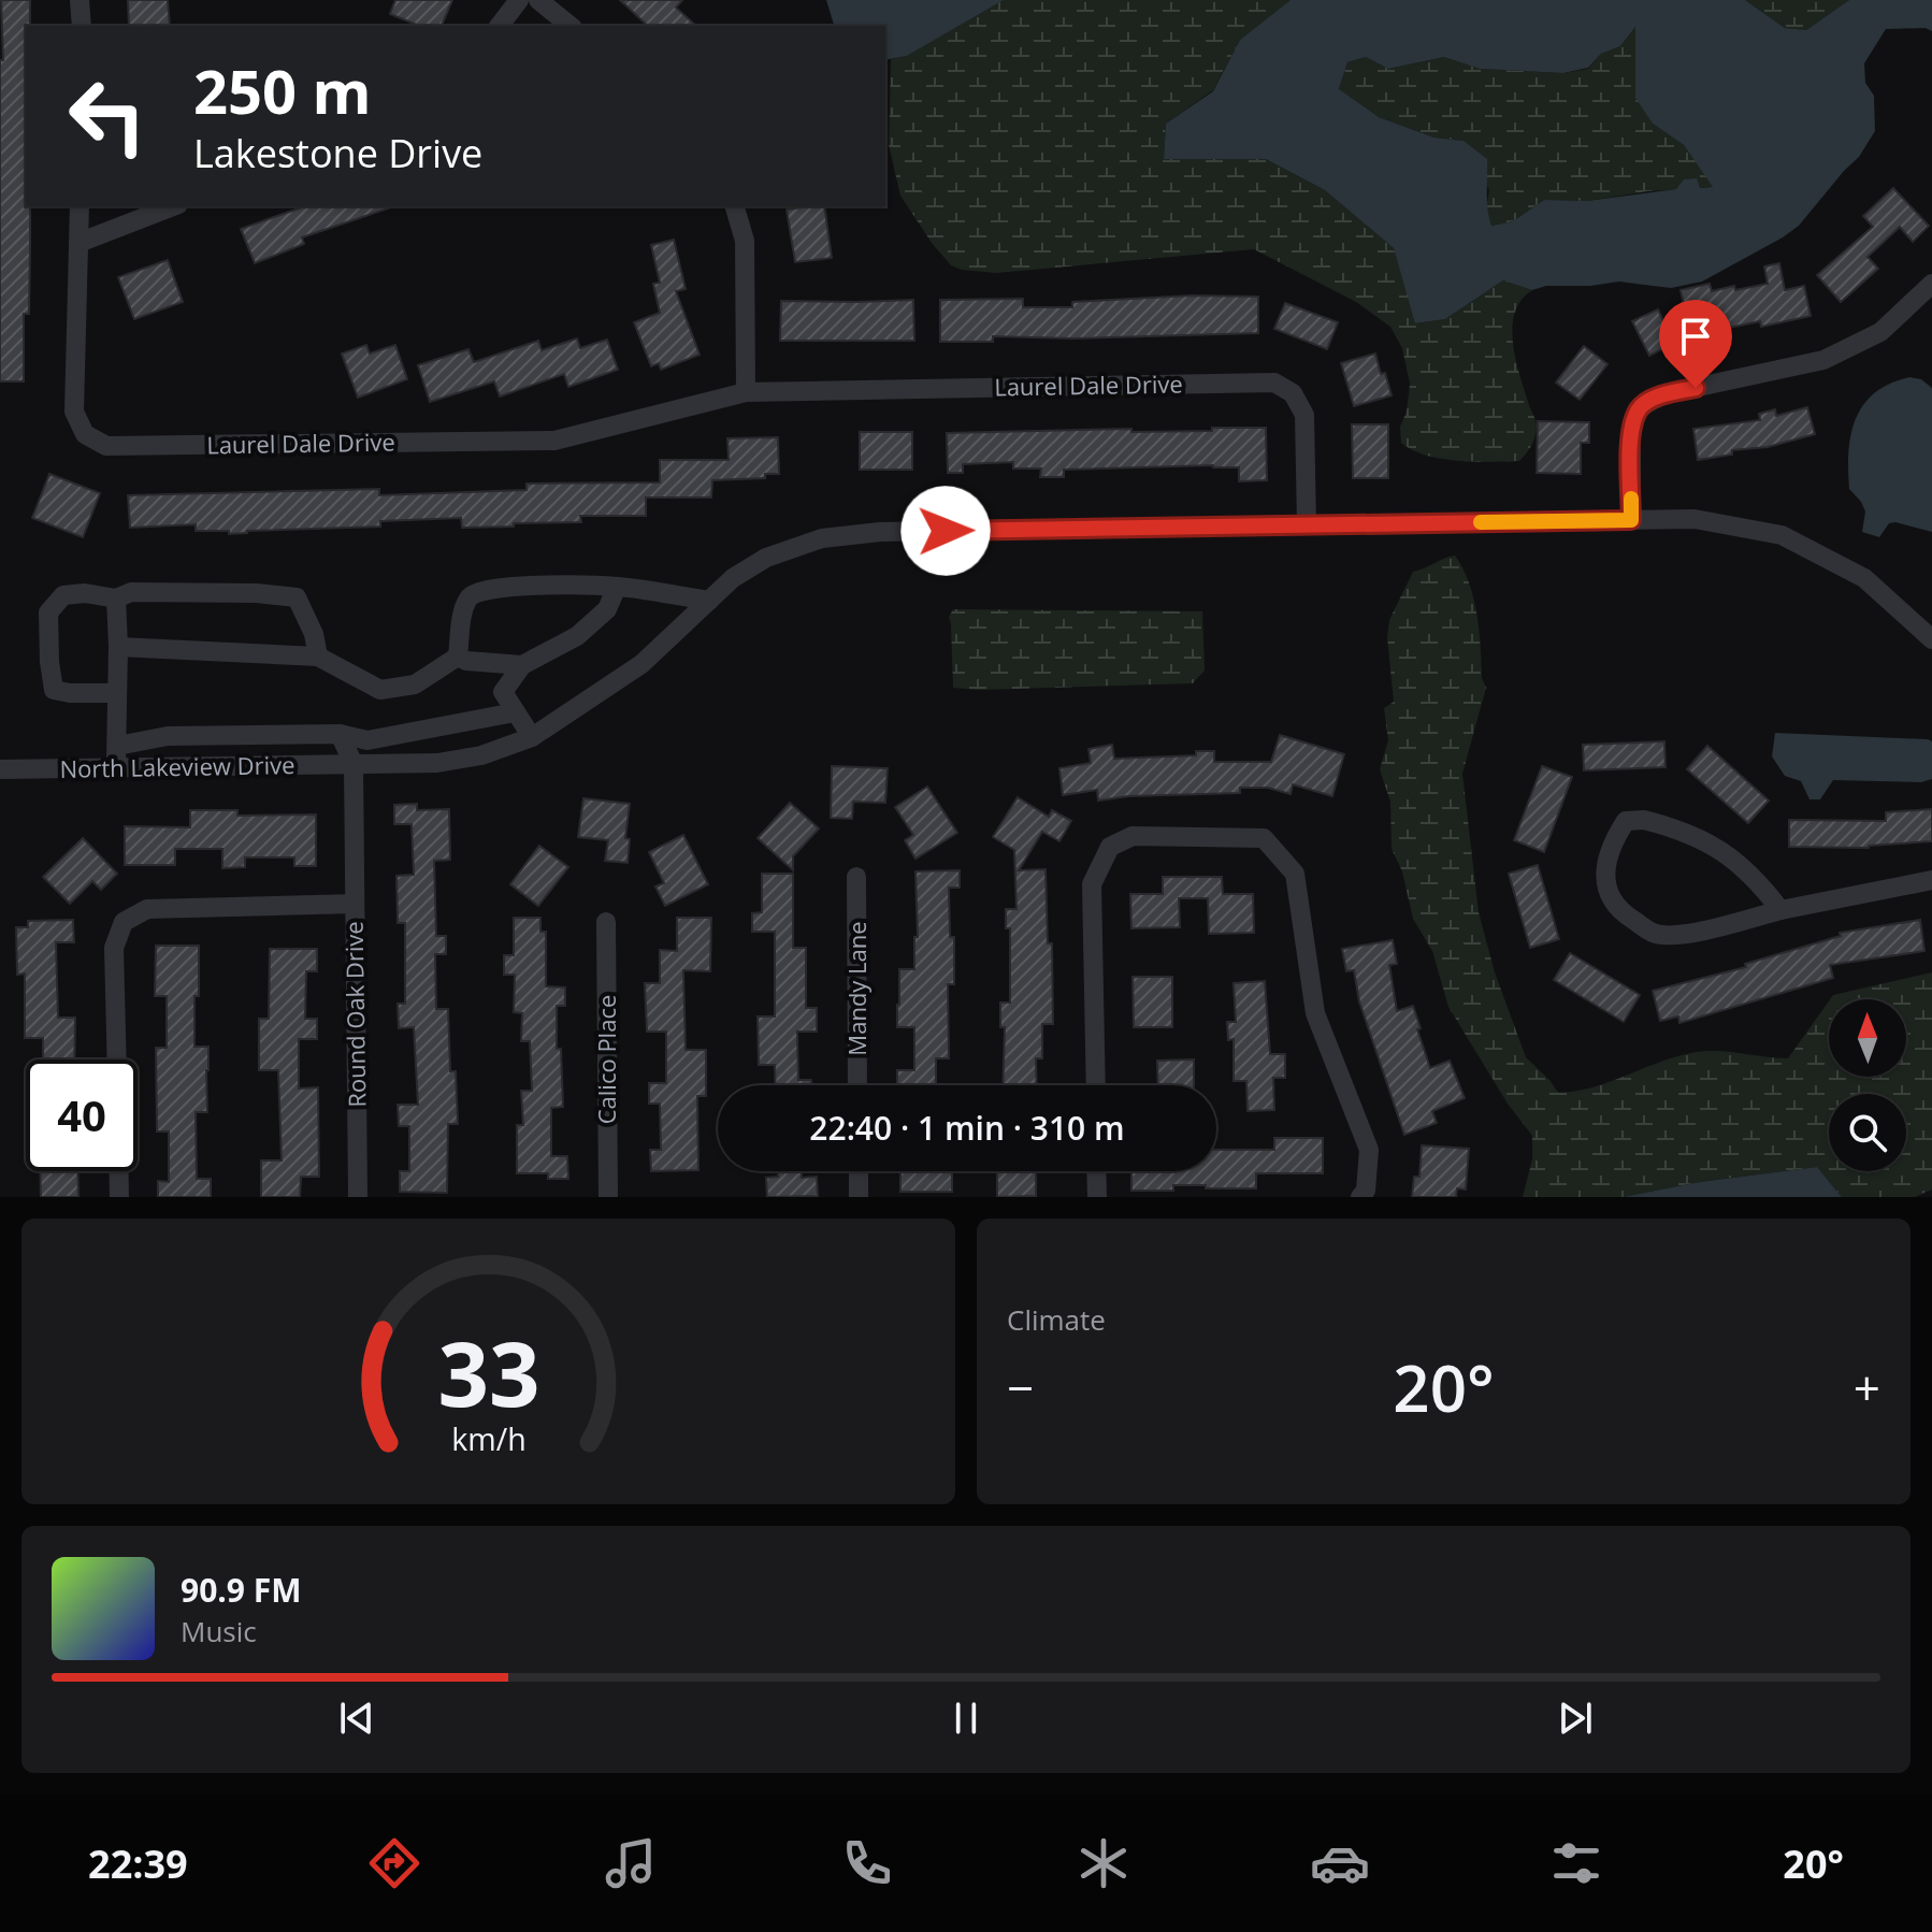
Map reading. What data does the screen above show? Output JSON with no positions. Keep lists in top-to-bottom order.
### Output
{
  "streets": {
    "street": [
      "Laurel Dale Drive",
      "North Lakeview Drive",
      "Mandy Lane",
      "Round Oak Drive",
      "Calico Place"
    ]
  },
  "crossings": [
    ["Laurel Dale Drive", "North Lakeview Drive"],
    ["North Lakeview Drive", "Round Oak Drive"]
  ],
  "north": "top",
  "page": {
    "turn": ["250 m", "Lakestone Drive"],
    "limit": "40",
    "trip": "22:40 · 1 min · 310 m",
    "tile": "Climate",
    "heat": ["−", "20°", "+"],
    "song": ["90.9 FM", "Music"],
    "tabs": ["22:39", "20°"],
    "gauge": ["33", "km/h"]
  }
}
